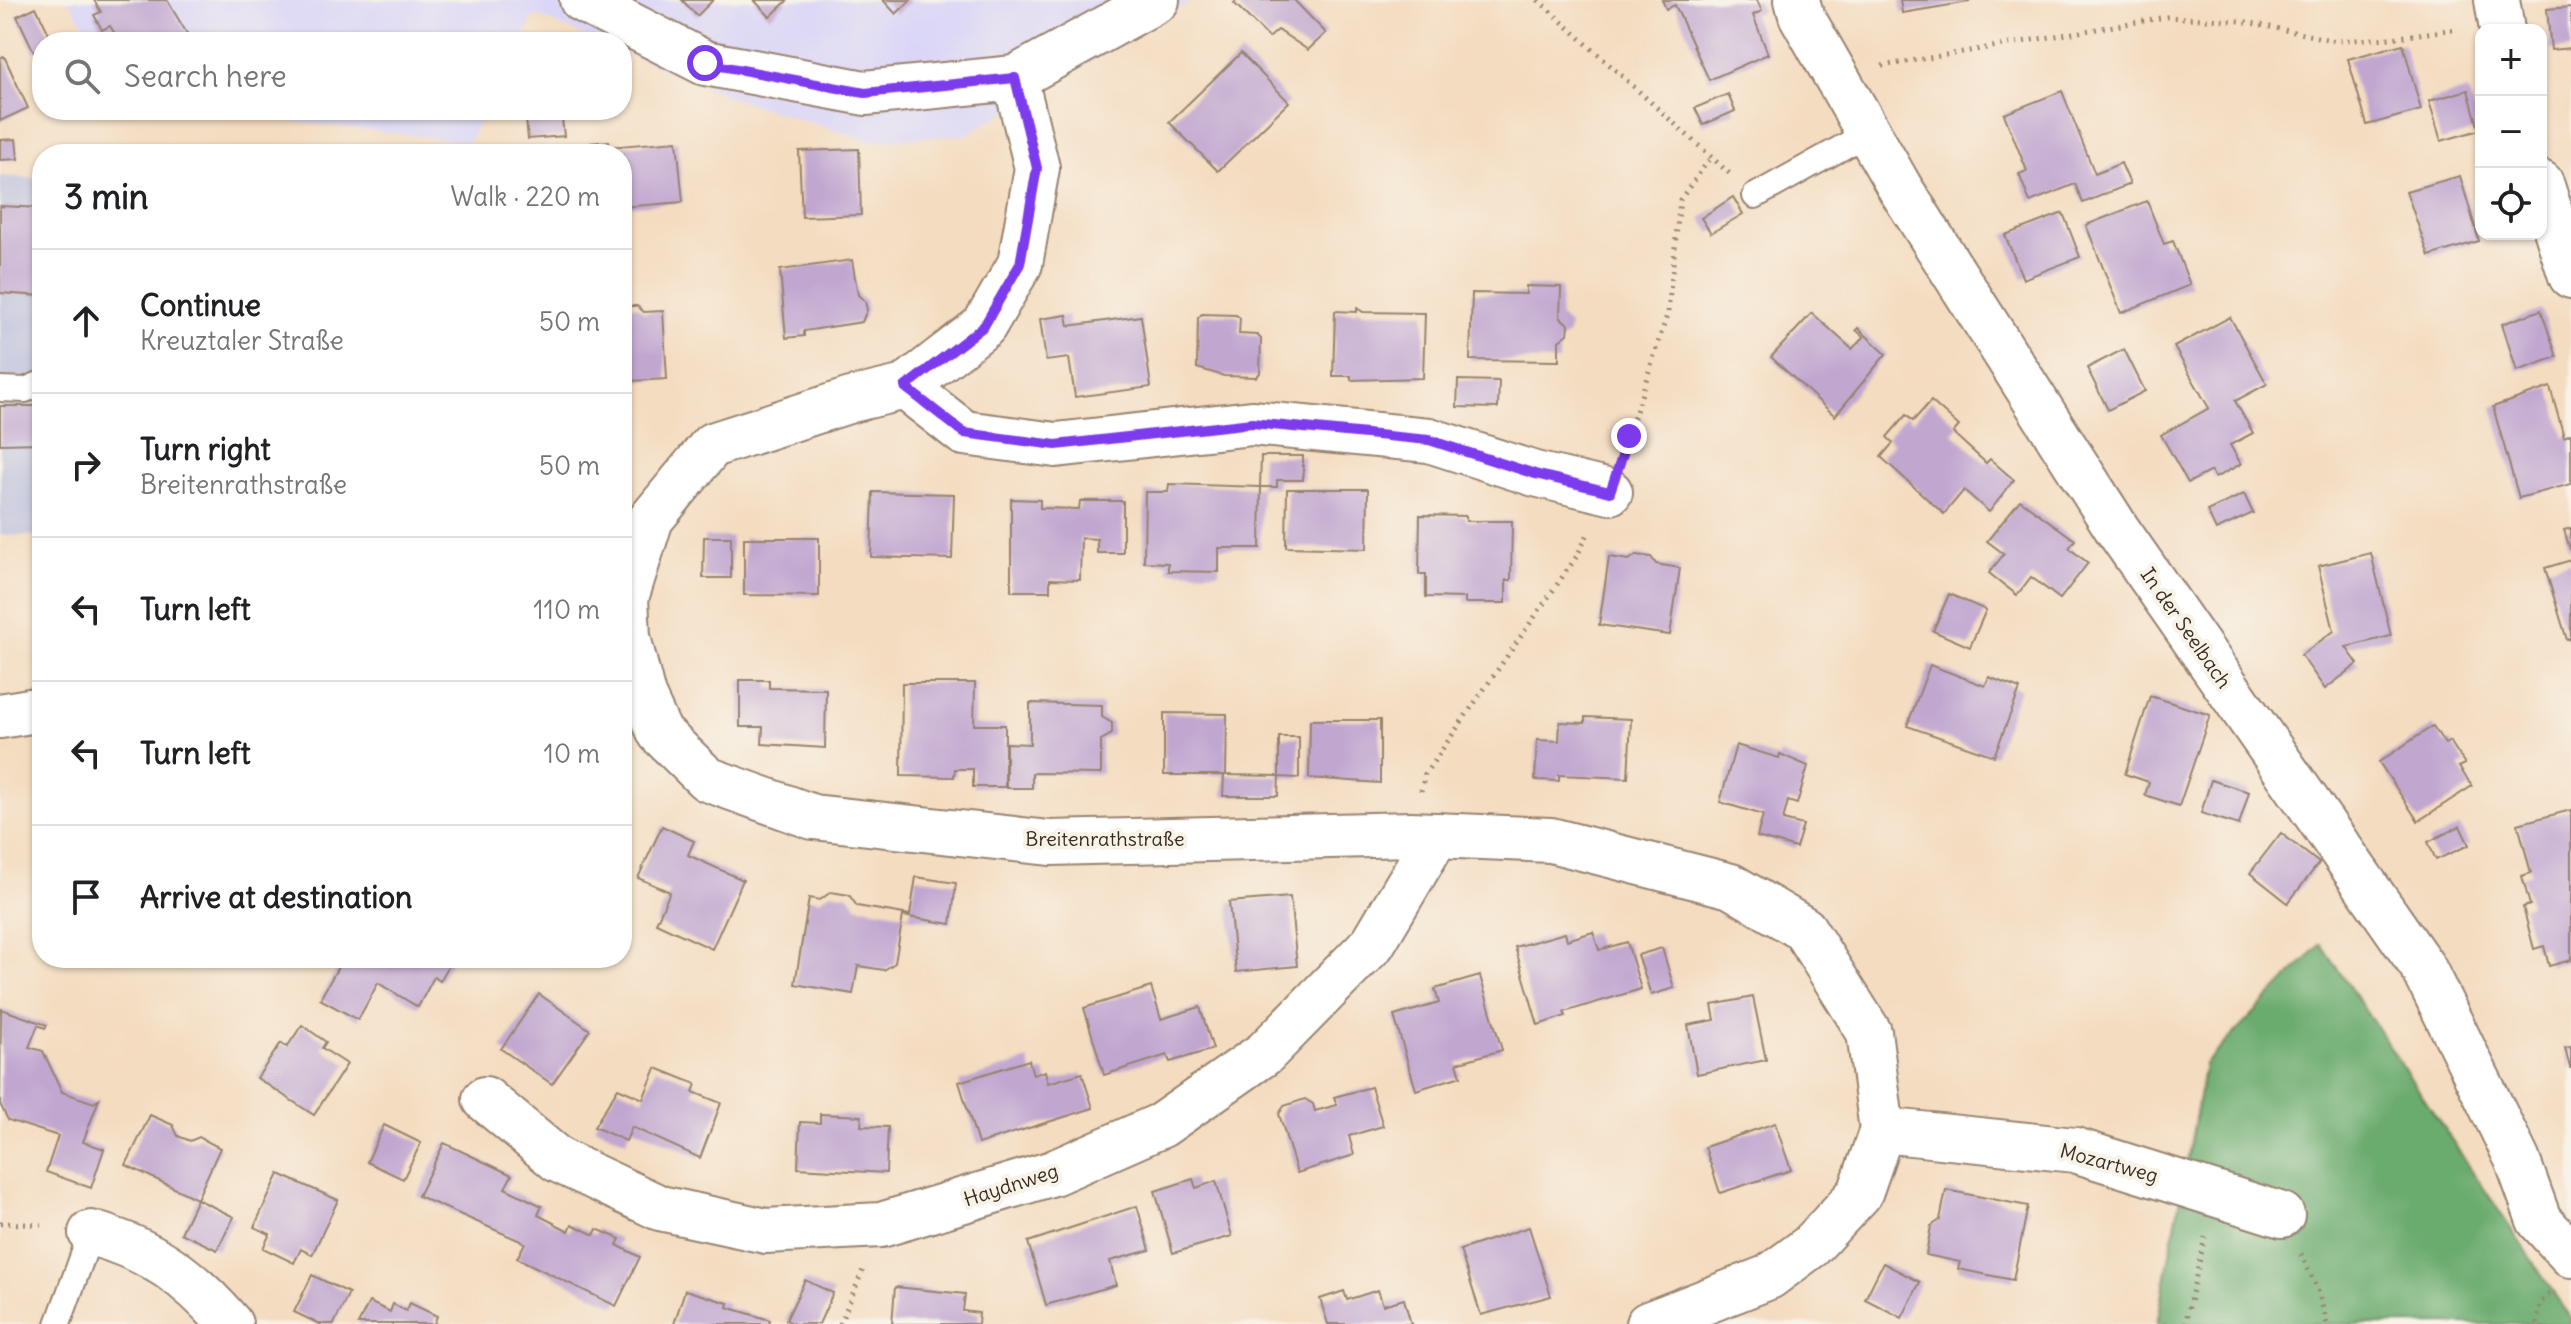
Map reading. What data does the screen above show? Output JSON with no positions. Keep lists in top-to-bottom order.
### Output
{
  "streets": {
    "street": [
      "In der Seelbach",
      "Breitenrathstraße",
      "Mozartweg",
      "Haydnweg"
    ]
  },
  "crossings": [
    ["Breitenrathstraße", "Mozartweg"],
    ["Breitenrathstraße", "Haydnweg"]
  ],
  "page": {
    "map_buttons": ["+", "−"],
    "search": "Search here",
    "heading": ["3 min", "Walk · 220 m"],
    "list": [
      ["Continue", "Kreuztaler Straße", "50 m"],
      ["Turn right", "Breitenrathstraße", "50 m"],
      ["Turn left", "110 m"],
      ["Turn left", "10 m"],
      "Arrive at destination"
    ]
  }
}
